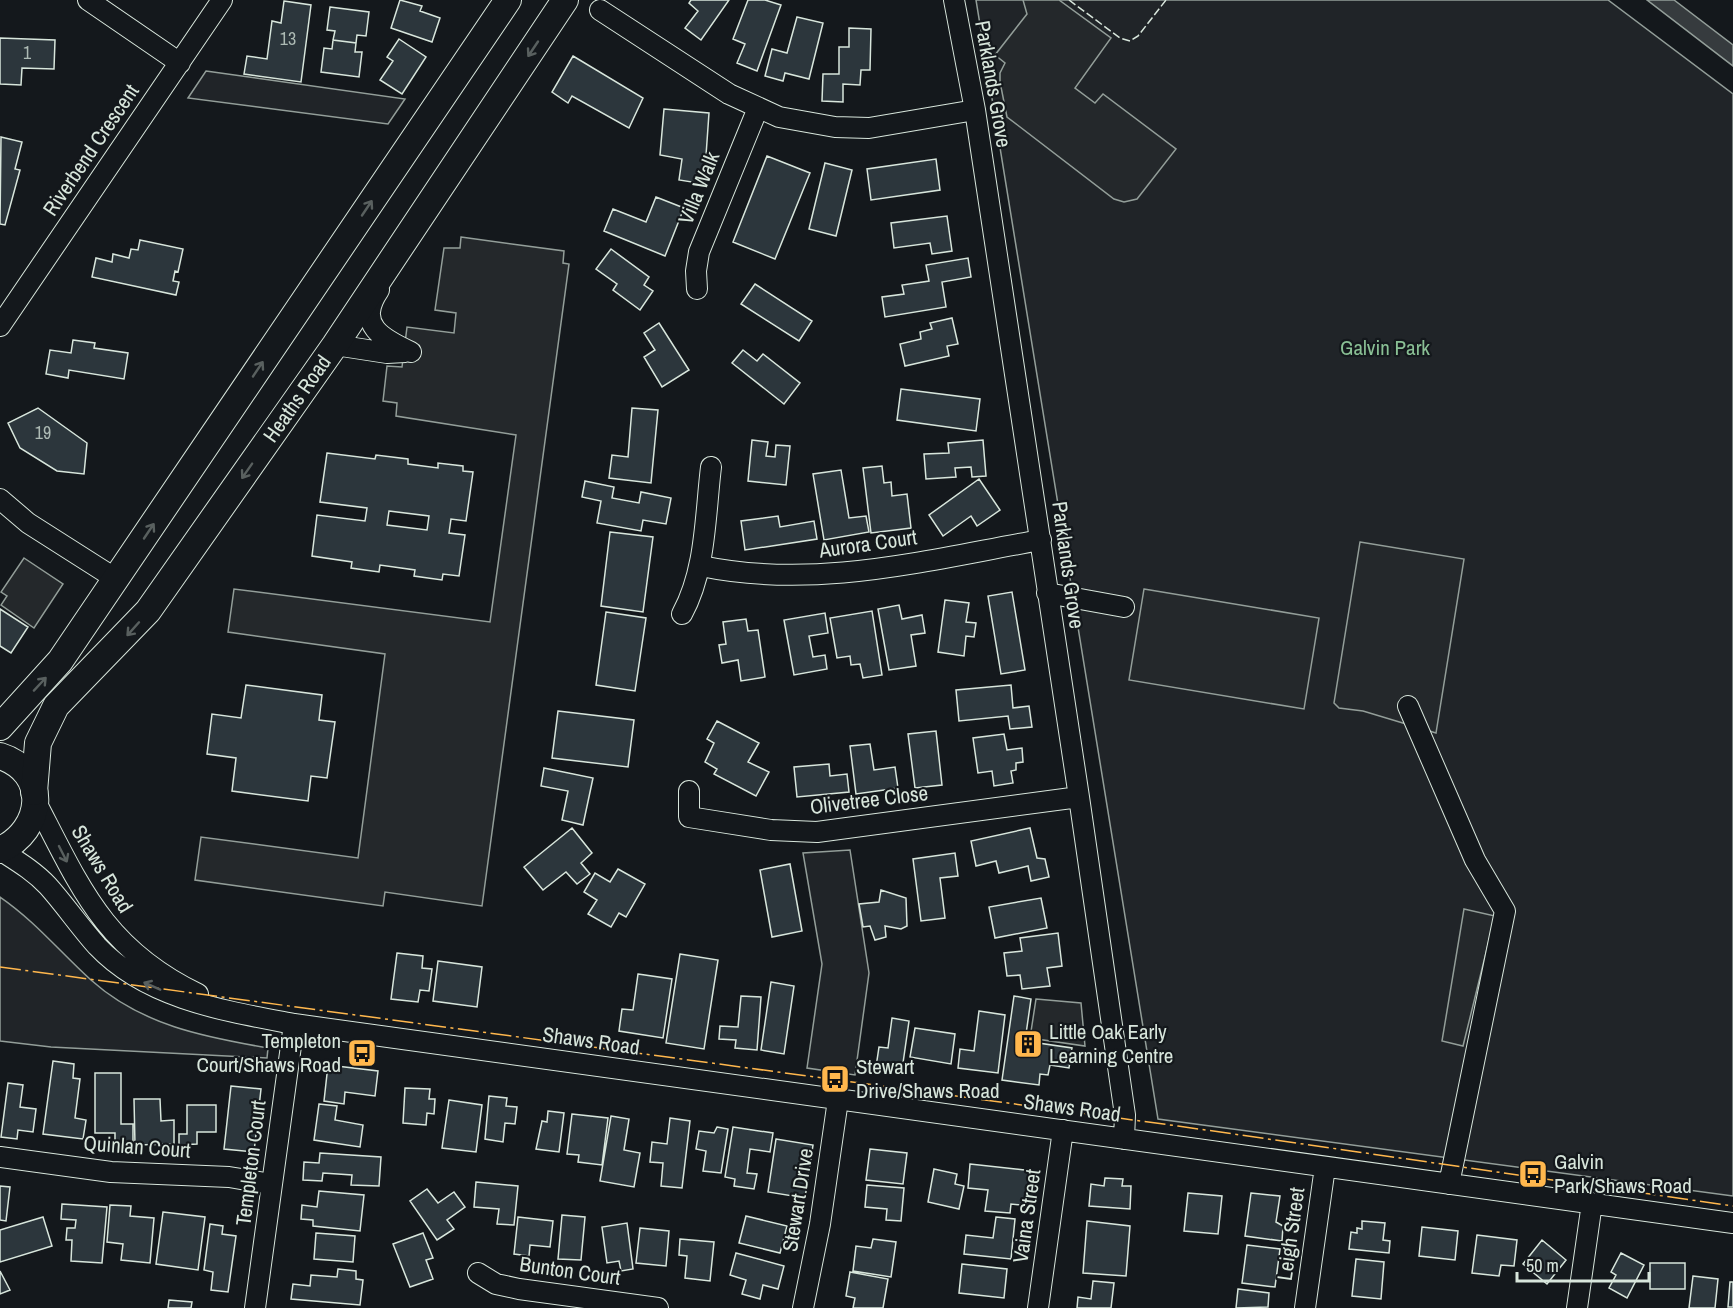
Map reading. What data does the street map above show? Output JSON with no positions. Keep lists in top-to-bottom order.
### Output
{
  "streets": {
    "main road": ["Heaths Road"],
    "street": [
      "Parklands Grove",
      "Riverbend Crescent",
      "Villa Walk",
      "Aurora Court",
      "Olivetree Close",
      "Shaws Road",
      "Quinlan Court",
      "Templeton Court",
      "Stewart Drive",
      "Vaina Street",
      "Leigh Street",
      "Bunton Court"
    ]
  },
  "crossings": [
    ["Parklands Grove", "Aurora Court"],
    ["Parklands Grove", "Olivetree Close"],
    ["Parklands Grove", "Shaws Road"],
    ["Heaths Road", "Shaws Road"],
    ["Shaws Road", "Templeton Court"],
    ["Shaws Road", "Stewart Drive"],
    ["Shaws Road", "Vaina Street"],
    ["Shaws Road", "Leigh Street"],
    ["Quinlan Court", "Templeton Court"]
  ],
  "parks": ["Galvin Park"],
  "places": {
    "building": ["Little Oak Early Learning Centre"],
    "bus stop": ["Templeton Court/Shaws Road", "Stewart Drive/Shaws Road", "Galvin Park/Shaws Road"]
  },
  "house_numbers": ["13", "1", "19"],
  "scale_bar": "50 m"
}
